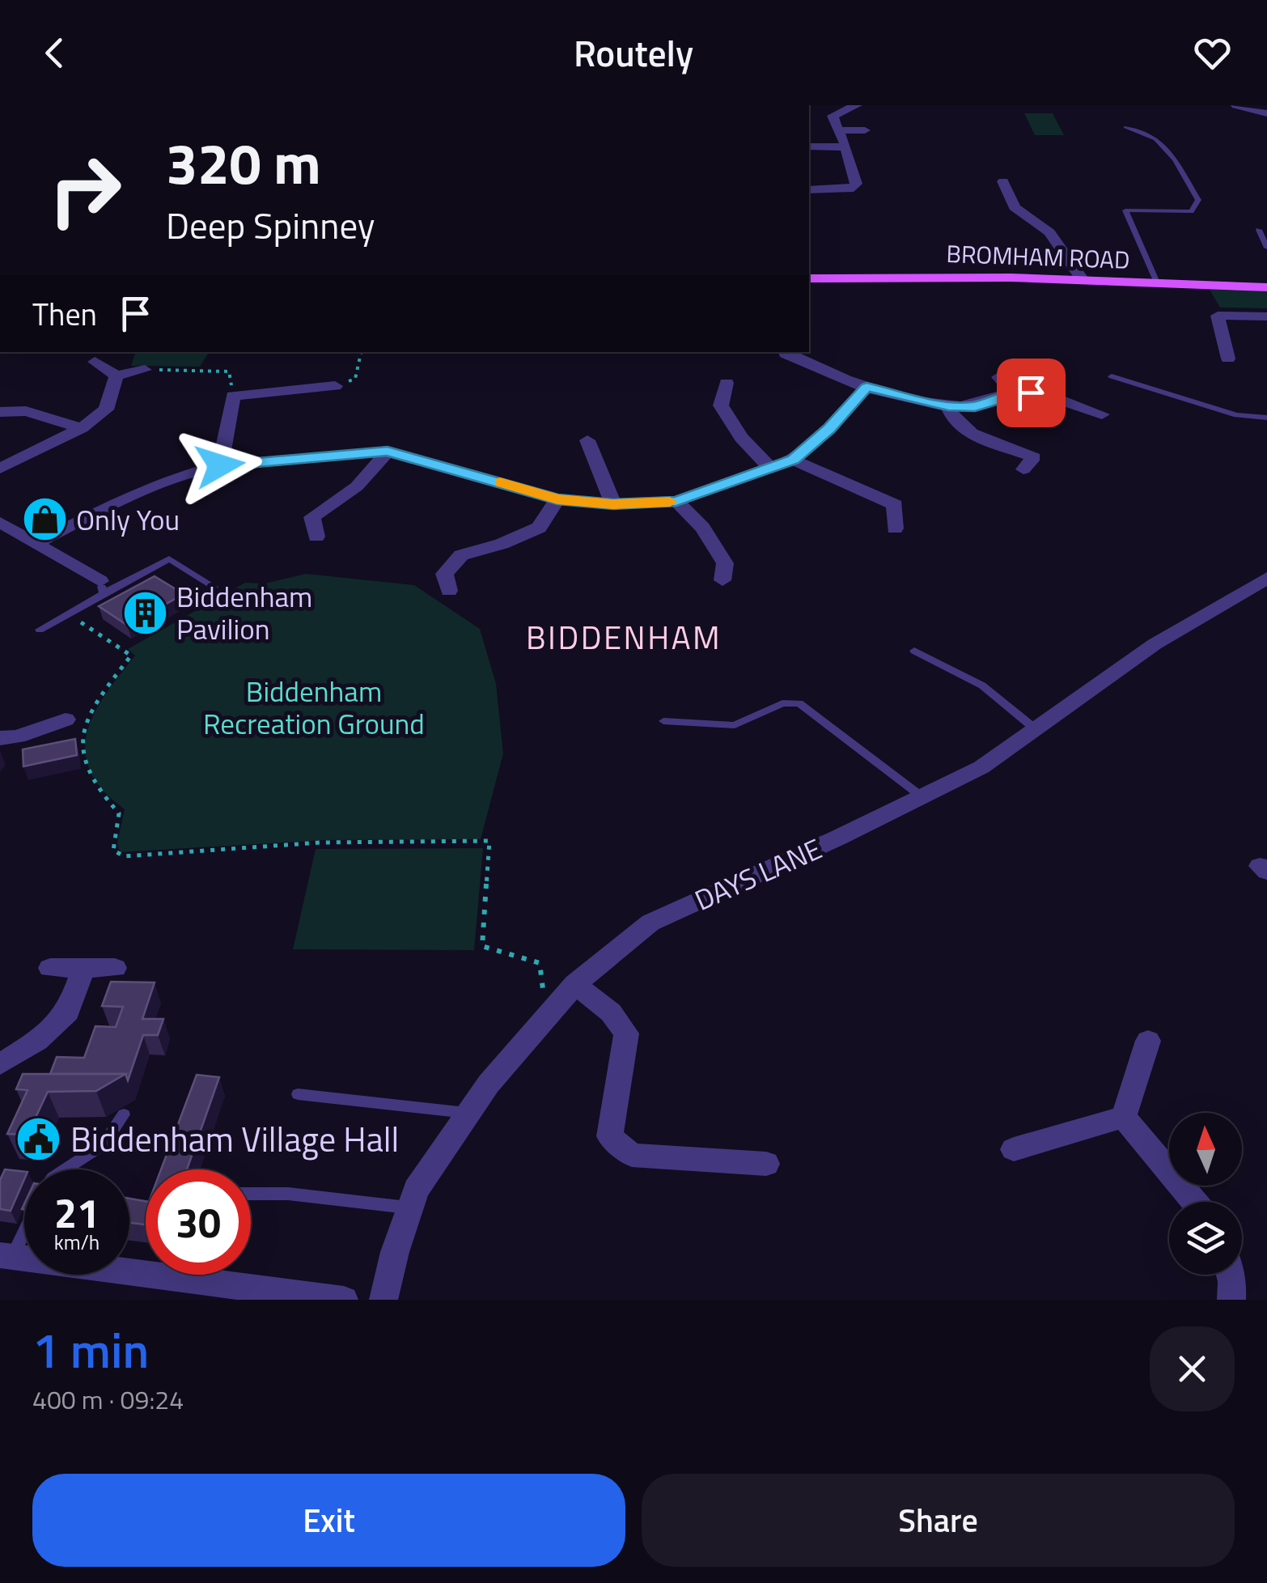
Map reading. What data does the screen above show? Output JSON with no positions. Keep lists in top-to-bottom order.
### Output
{
  "streets": {
    "main road": ["BROMHAM ROAD"],
    "street": ["DAYS LANE"]
  },
  "districts": ["BIDDENHAM"],
  "parks": ["Biddenham Recreation Ground"],
  "places": {
    "shop": ["Only You"],
    "building": ["Biddenham Pavilion"],
    "public building": ["Biddenham Village Hall"]
  },
  "north": "top",
  "page": {
    "header": "Routely",
    "turn": ["320 m", "Deep Spinney"],
    "then": "Then",
    "speed": "21 km/h",
    "limit": "30",
    "heading": ["1 min", "400 m · 09:24"],
    "buttons": ["Exit", "Share"]
  }
}
